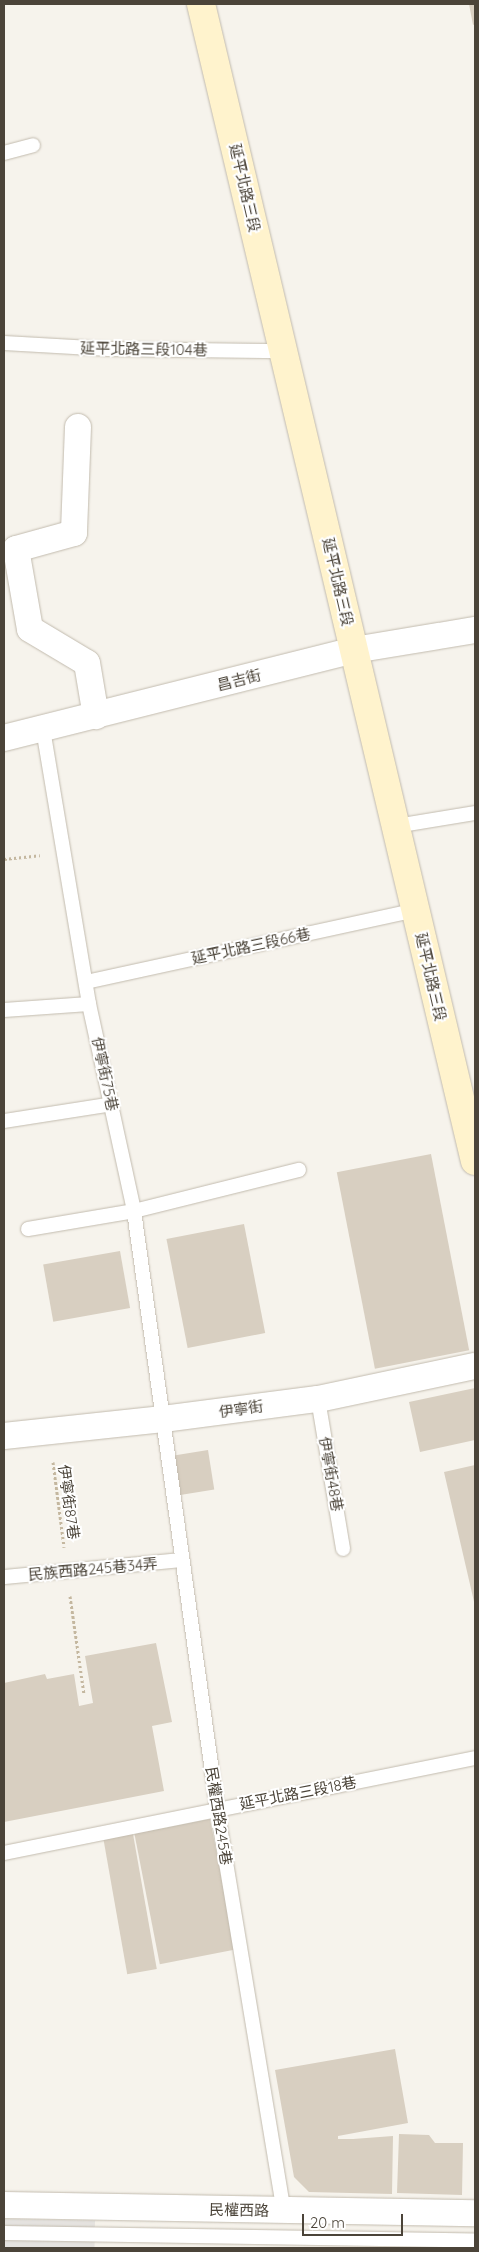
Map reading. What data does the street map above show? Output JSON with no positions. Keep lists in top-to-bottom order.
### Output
{
  "streets": {
    "street": [
      "延平北路三段",
      "昌吉街",
      "伊寧街",
      "民權西路"
    ],
    "lane": [
      "延平北路三段104巷",
      "延平北路三段66巷",
      "伊寧街75巷",
      "伊寧街48巷",
      "民族西路245巷34弄",
      "延平北路三段18巷",
      "民權西路245巷"
    ],
    "path": ["伊寧街87巷"]
  },
  "crossings": [
    ["延平北路三段", "延平北路三段104巷"],
    ["延平北路三段", "昌吉街"],
    ["延平北路三段", "延平北路三段66巷"],
    ["昌吉街", "伊寧街75巷"],
    ["延平北路三段66巷", "伊寧街75巷"],
    ["伊寧街75巷", "伊寧街"],
    ["伊寧街75巷", "民權西路245巷"],
    ["伊寧街", "伊寧街48巷"],
    ["伊寧街", "伊寧街87巷"],
    ["伊寧街", "民權西路245巷"],
    ["伊寧街87巷", "民族西路245巷34弄"],
    ["民族西路245巷34弄", "民權西路245巷"],
    ["延平北路三段18巷", "民權西路245巷"],
    ["民權西路245巷", "民權西路"]
  ],
  "scale_bar": "20 m"
}
